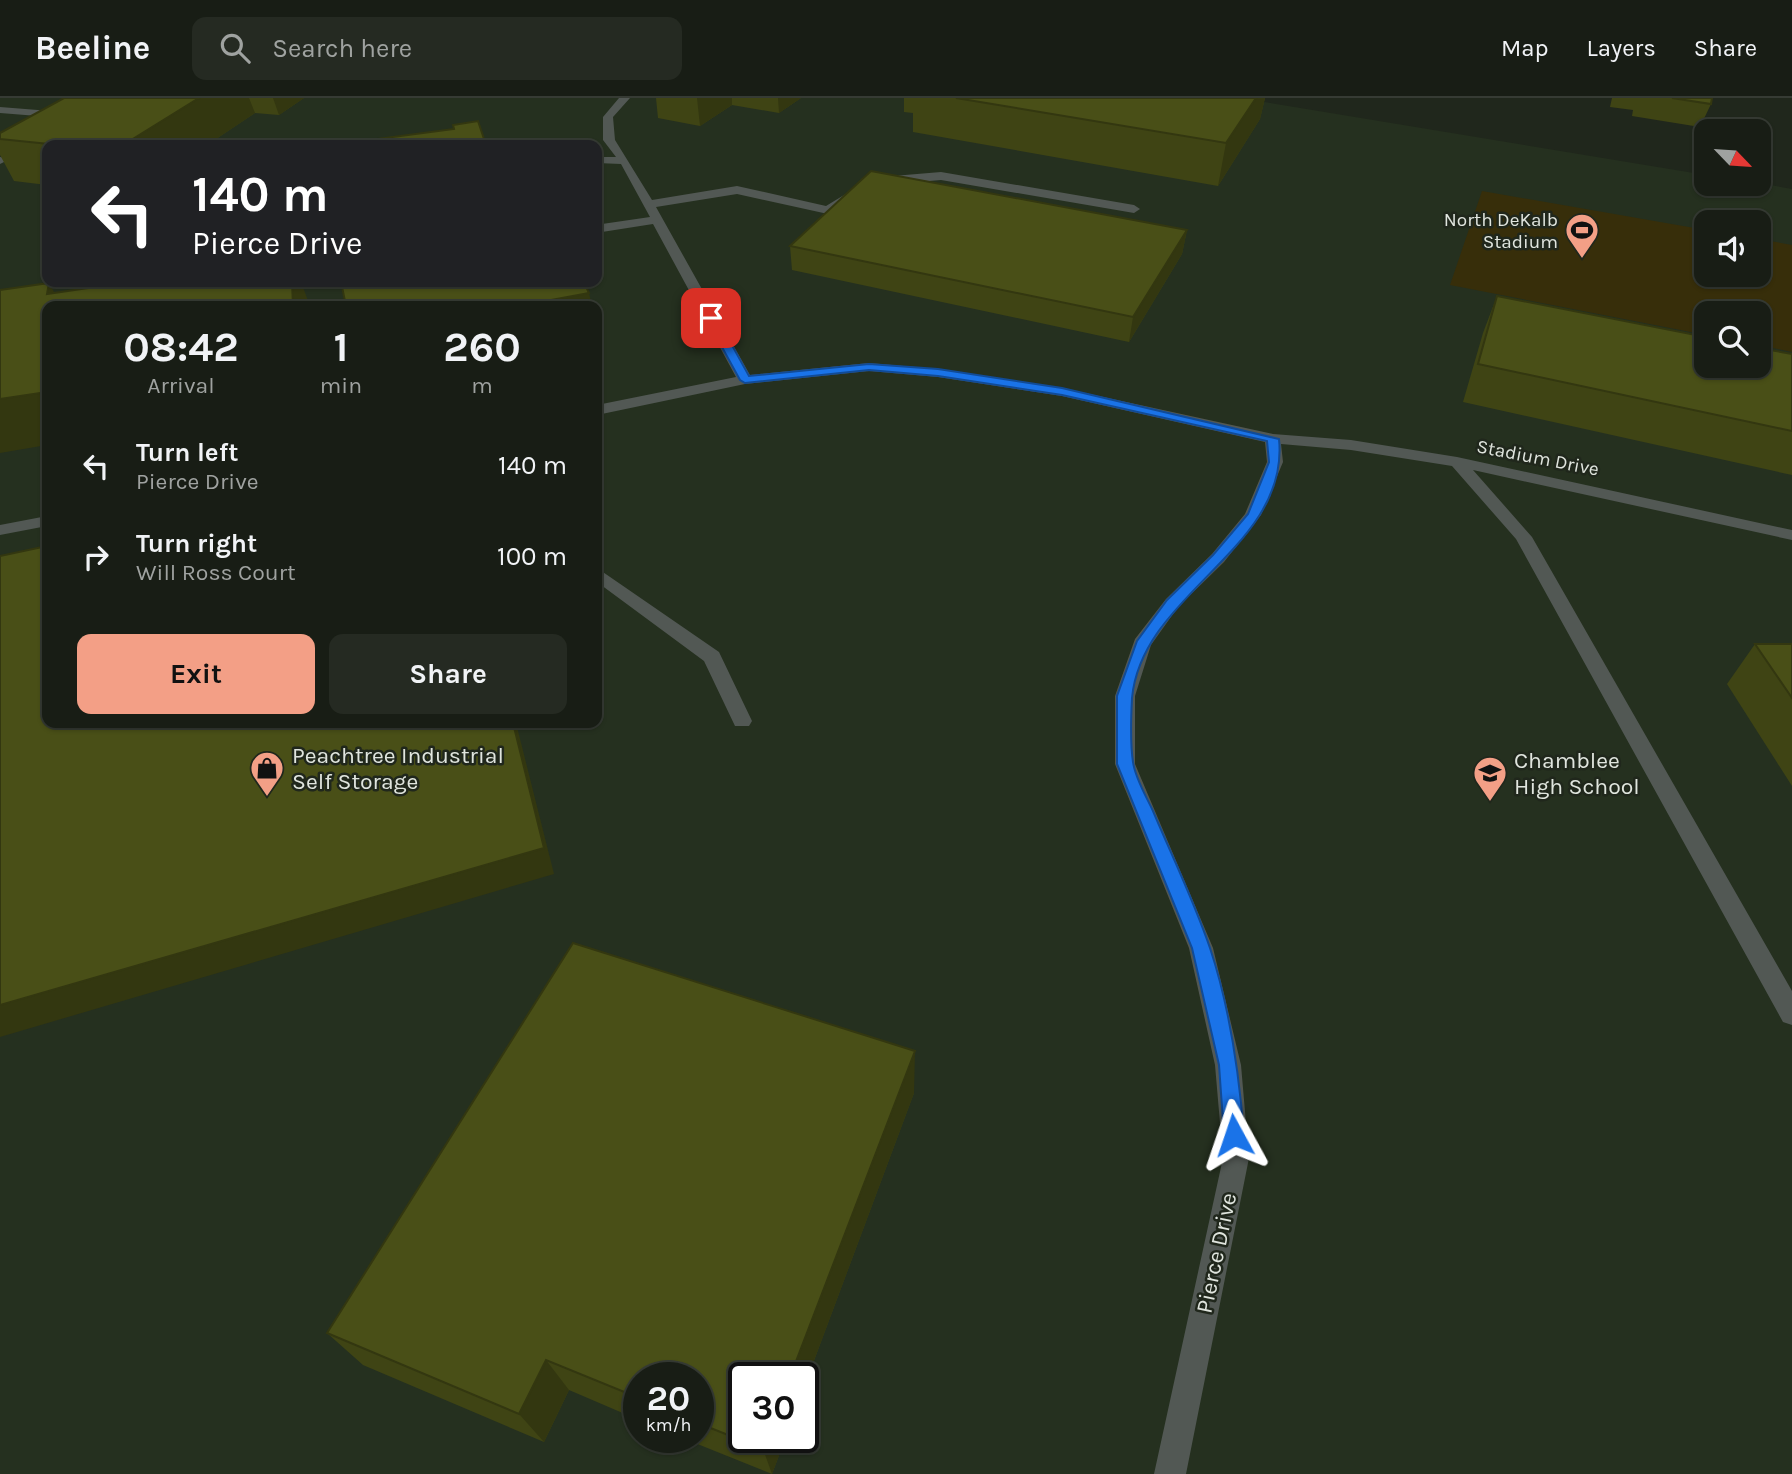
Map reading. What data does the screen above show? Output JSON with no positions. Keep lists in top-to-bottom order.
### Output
{
  "streets": {
    "street": ["Stadium Drive", "Pierce Drive"]
  },
  "crossings": [
    ["Stadium Drive", "Pierce Drive"]
  ],
  "places": {
    "sports": ["North DeKalb Stadium"],
    "shop": ["Peachtree Industrial Self Storage"],
    "school or university": ["Chamblee High School"]
  },
  "north": "bottom right",
  "page": {
    "header": "Beeline",
    "search": "Search here",
    "nav": ["Map", "Layers", "Share"],
    "turn": ["140 m", "Pierce Drive"],
    "eta": [
      "08:42",
      "Arrival",
      "1",
      "min",
      "260",
      "m"
    ],
    "list": [
      {
        "name": "Turn left",
        "note": "Pierce Drive",
        "value": "140 m"
      },
      {
        "name": "Turn right",
        "note": "Will Ross Court",
        "value": "100 m"
      }
    ],
    "buttons": ["Exit", "Share"],
    "speed": "20 km/h",
    "limit": "30"
  }
}
